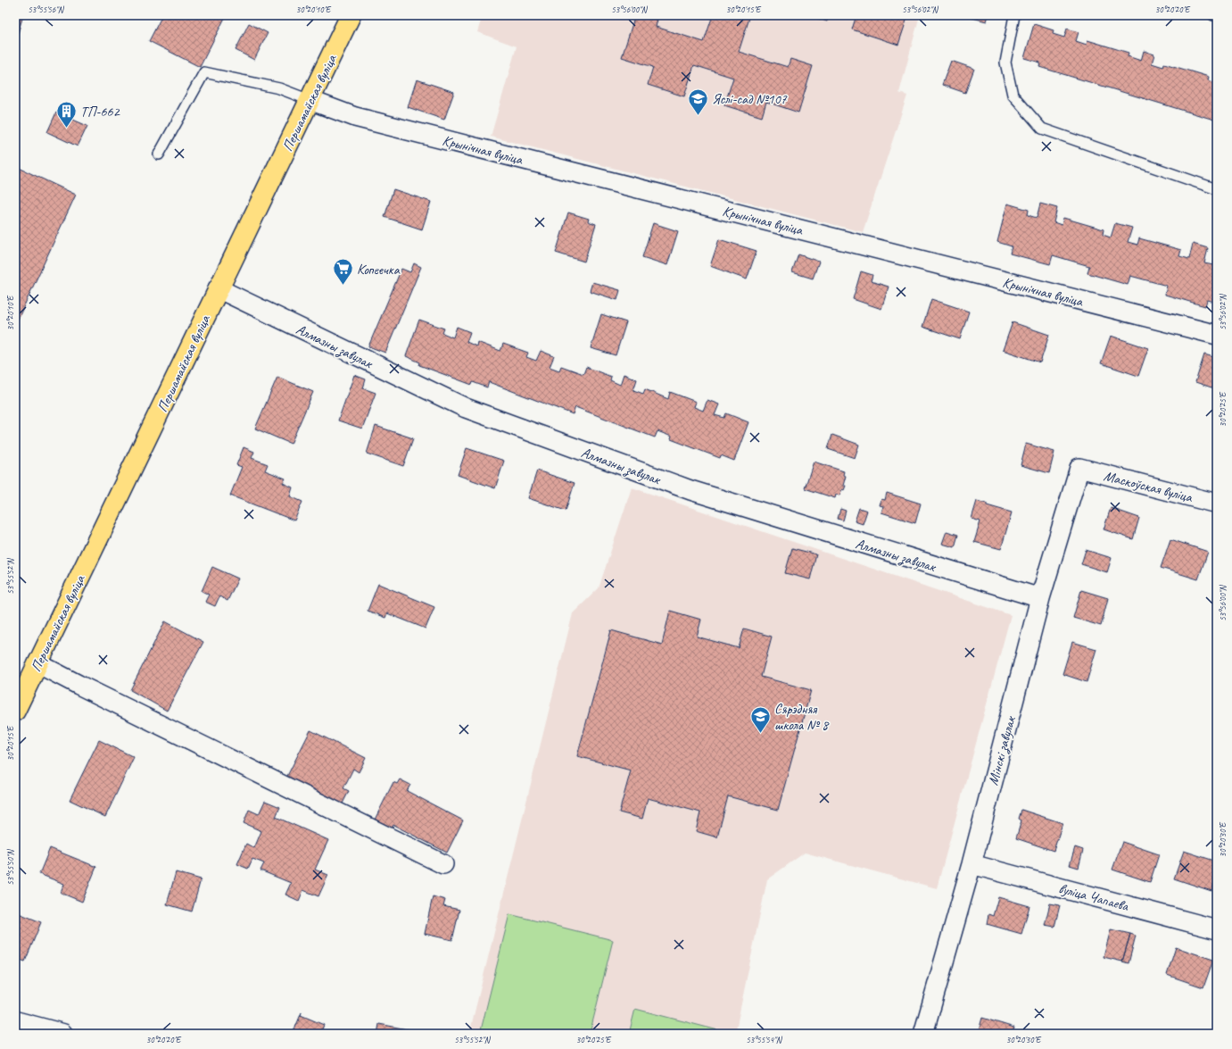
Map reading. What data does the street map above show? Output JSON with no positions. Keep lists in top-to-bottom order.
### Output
{
  "streets": {
    "main road": ["Першамайская вуліца"],
    "street": [
      "Крынічная вуліца",
      "Алмазны завулак",
      "Маскоўская вуліца",
      "Мінскі завулак",
      "вуліца Чапаева"
    ]
  },
  "crossings": [
    ["Першамайская вуліца", "Крынічная вуліца"],
    ["Першамайская вуліца", "Алмазны завулак"],
    ["Алмазны завулак", "Мінскі завулак"],
    ["Маскоўская вуліца", "Мінскі завулак"],
    ["Мінскі завулак", "вуліца Чапаева"]
  ],
  "places": {
    "school or university": ["Яслі-сад №107", "Сярэдняя школа № 8"],
    "building": ["ТП-662"],
    "supermarket": ["Копеечка"]
  },
  "coordinates": [
    "53°55'56\"N",
    "30°20'10\"E",
    "53°56'00\"N",
    "30°20'15\"E",
    "53°56'02\"N",
    "30°20'20\"E",
    "30°20'25\"E",
    "53°55'52\"N",
    "30°20'30\"E",
    "53°55'50\"N",
    "53°55'54\"N"
  ]
}
